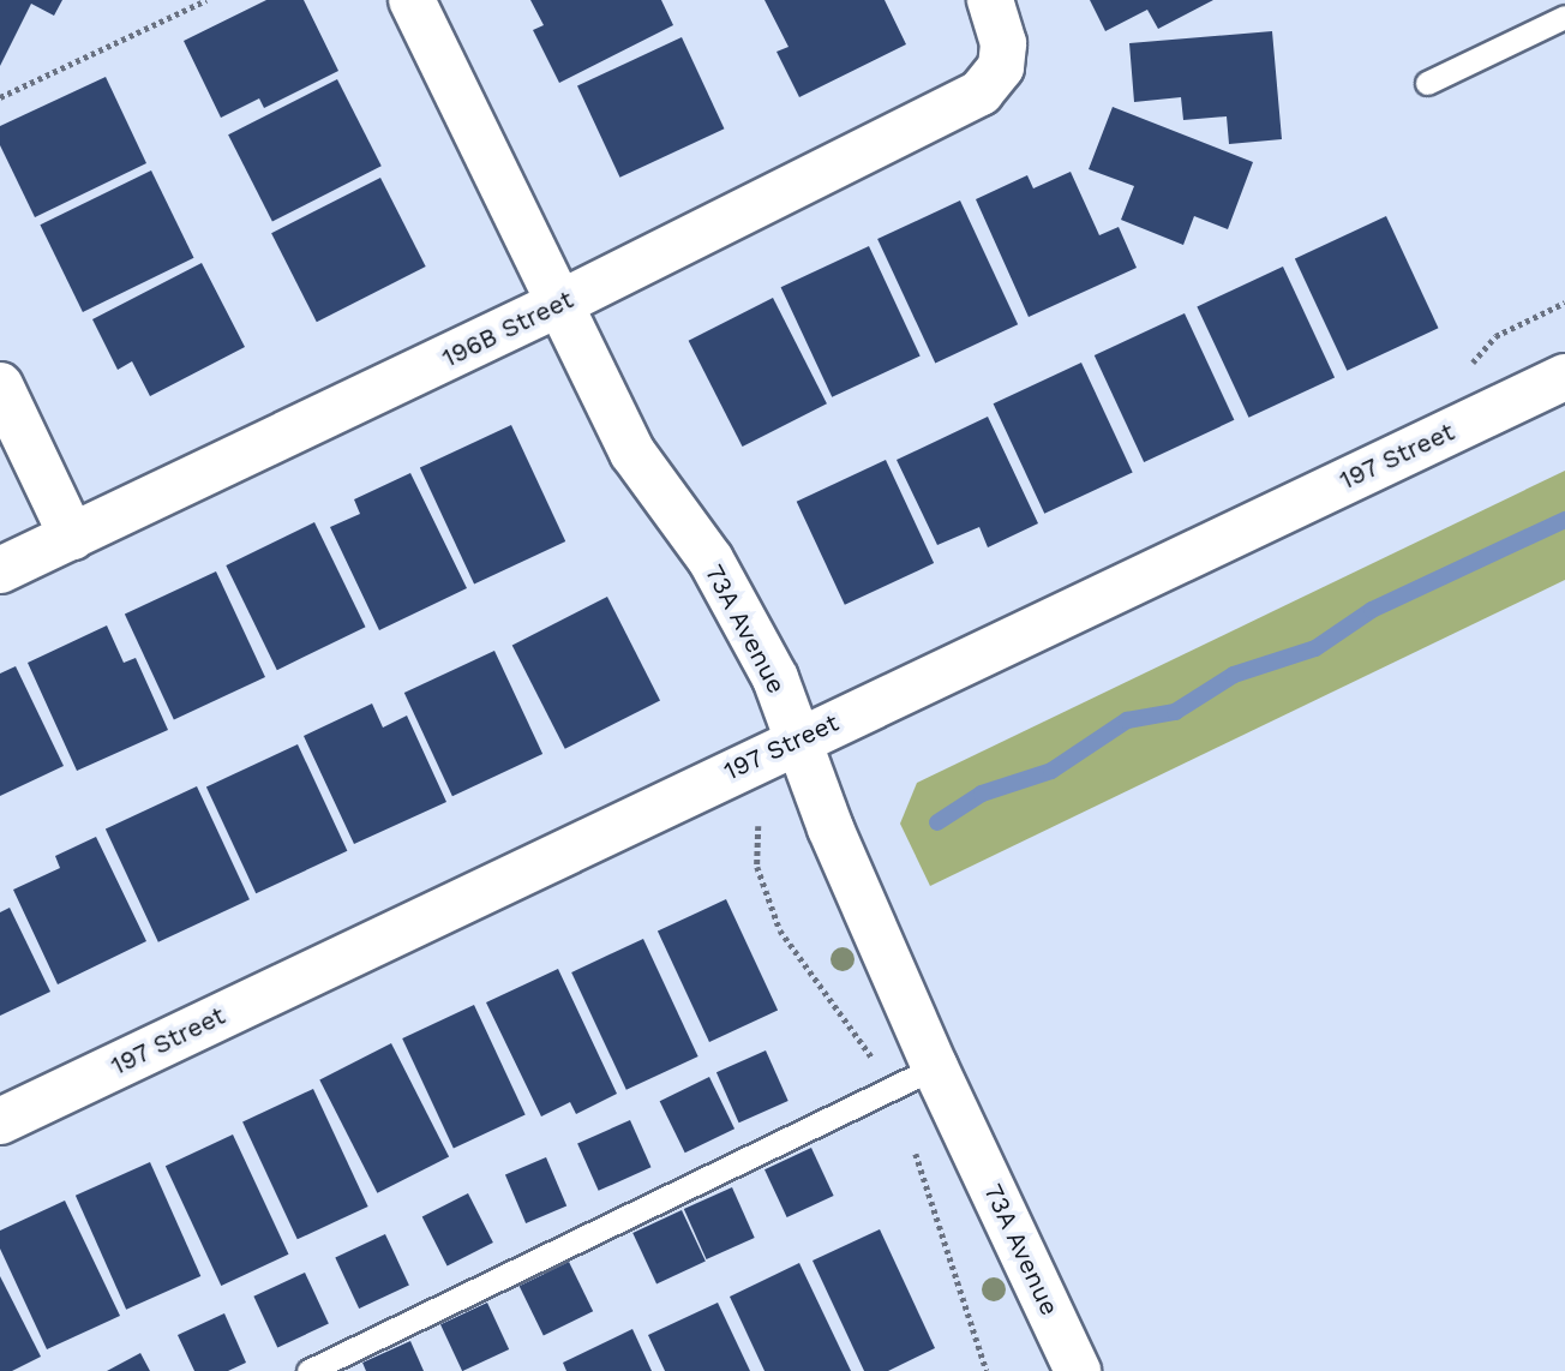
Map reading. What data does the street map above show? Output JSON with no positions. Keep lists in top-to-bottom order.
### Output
{
  "streets": {
    "street": ["196B Street", "197 Street", "73A Avenue"]
  },
  "crossings": [
    ["196B Street", "73A Avenue"],
    ["197 Street", "73A Avenue"]
  ]
}
